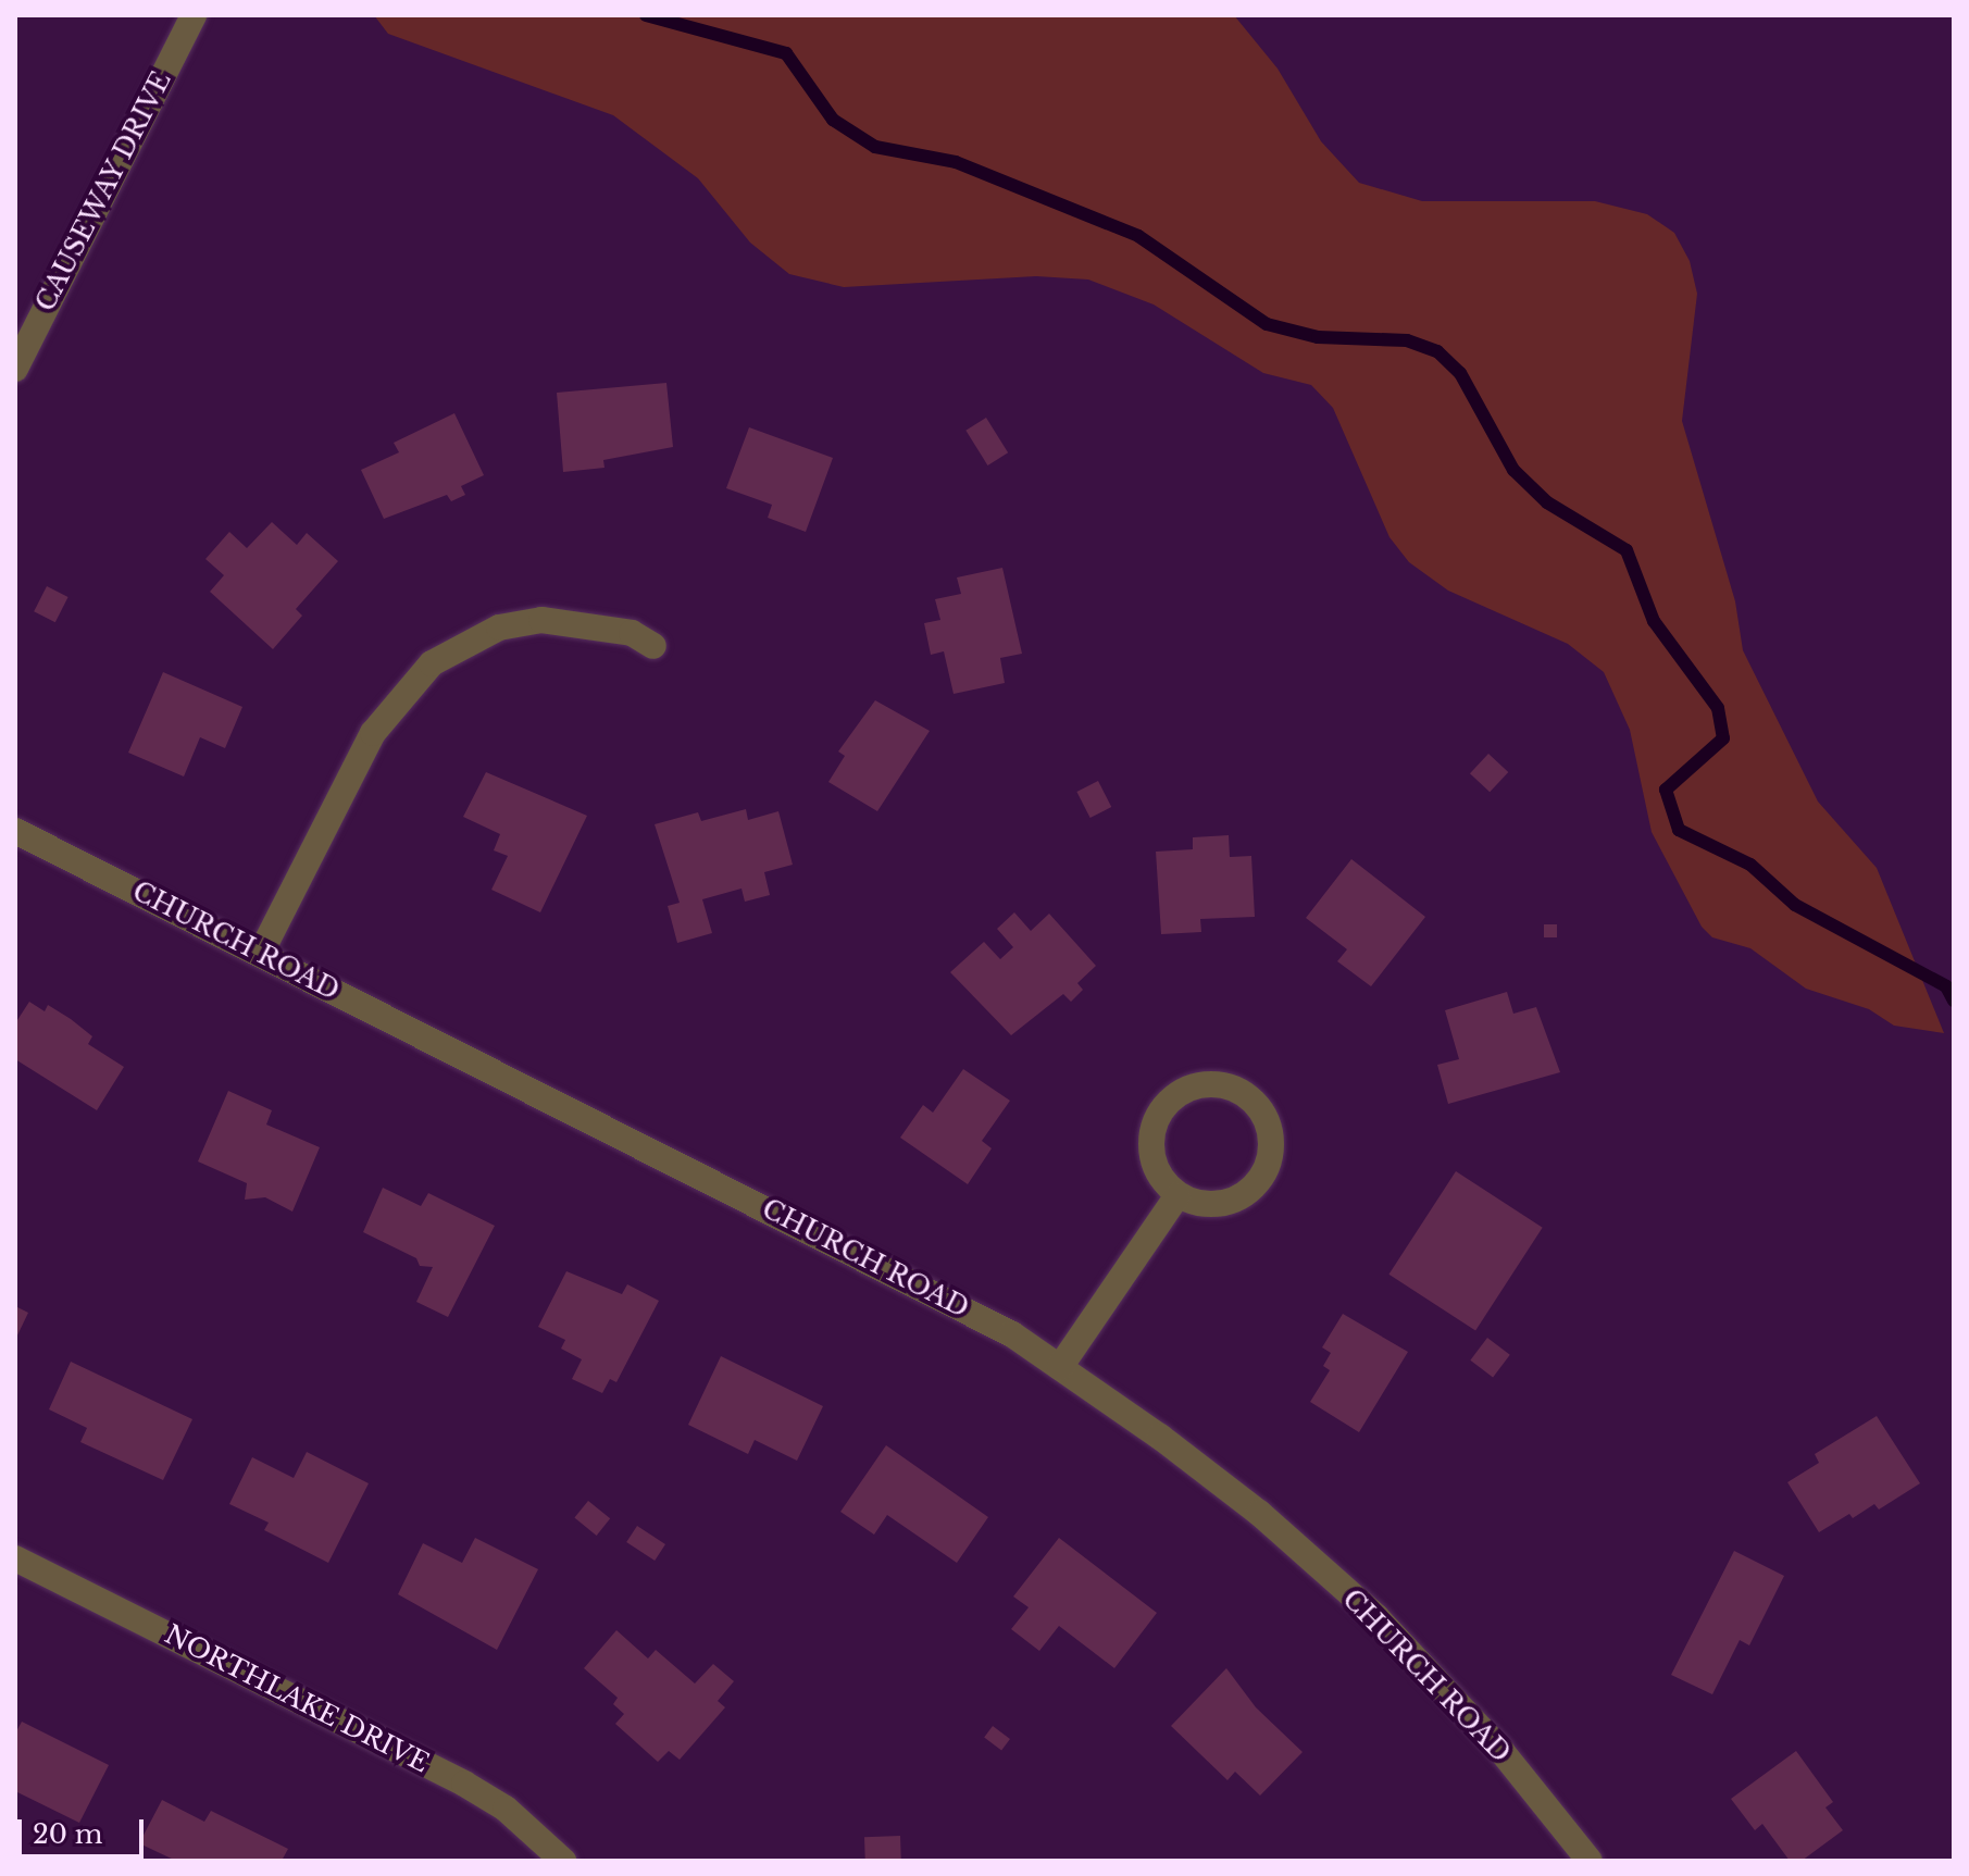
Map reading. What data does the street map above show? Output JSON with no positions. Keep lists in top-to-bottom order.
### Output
{
  "streets": {
    "street": ["CAUSEWAY DRIVE", "CHURCH ROAD", "NORTHLAKE DRIVE"]
  },
  "scale_bar": "20 m"
}
